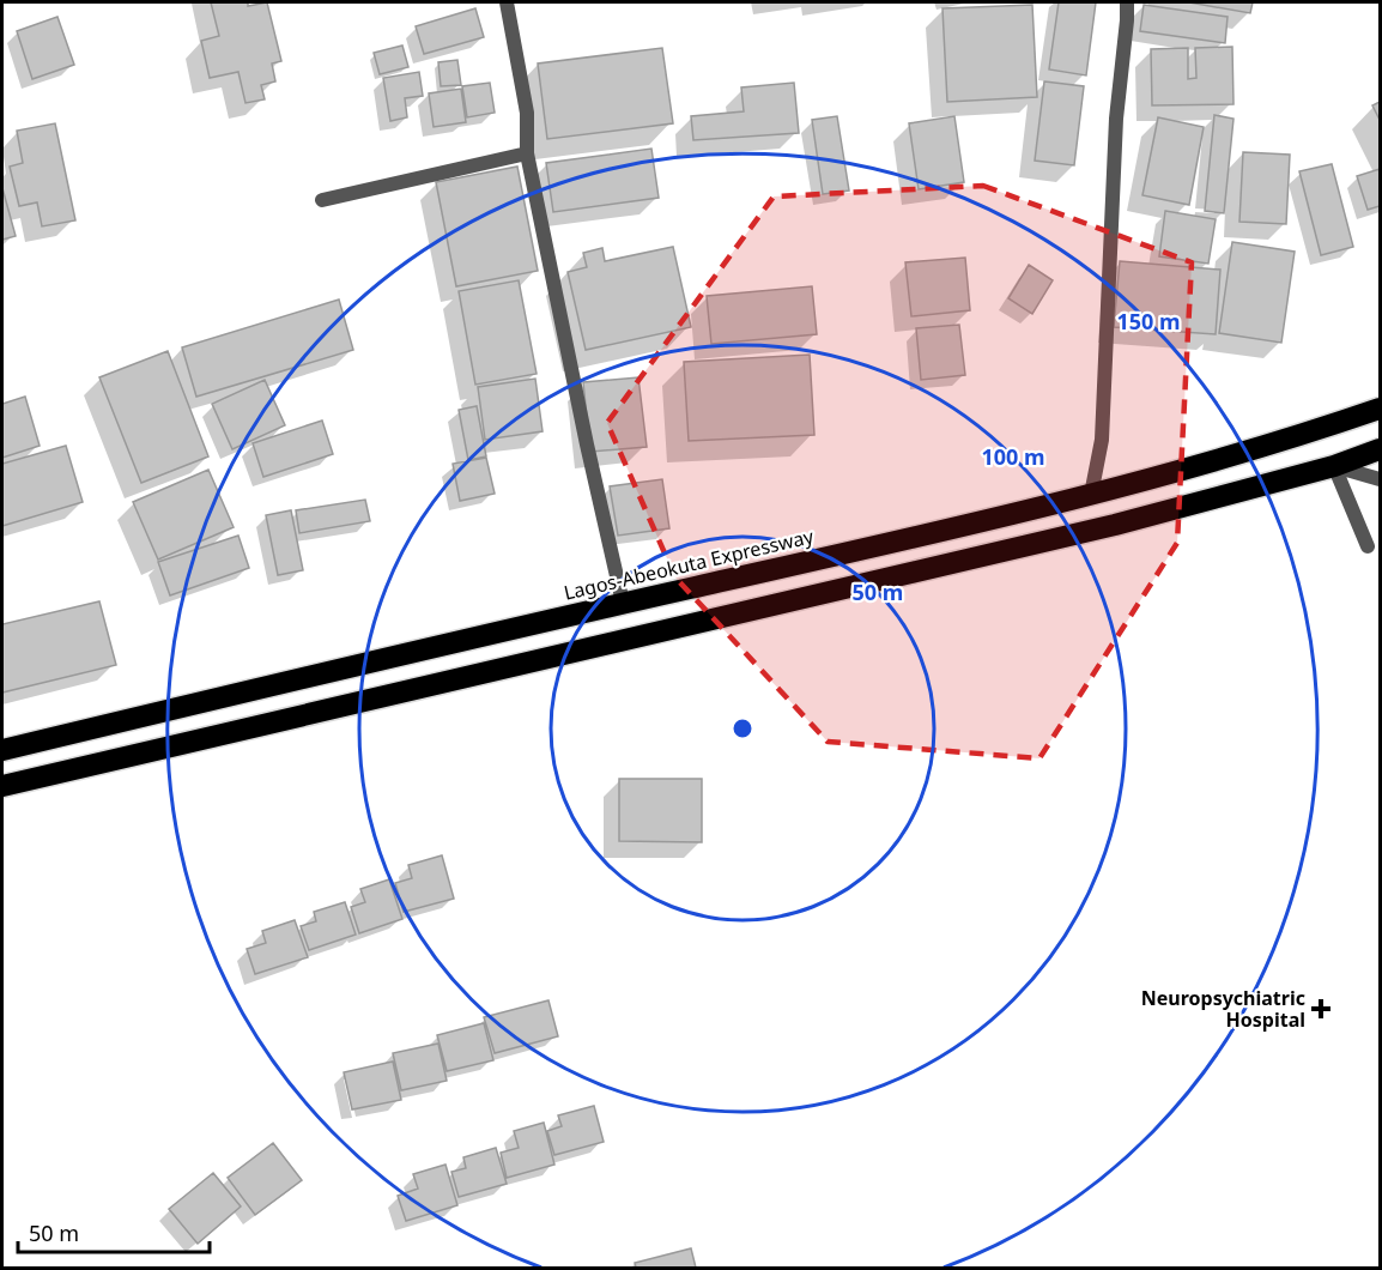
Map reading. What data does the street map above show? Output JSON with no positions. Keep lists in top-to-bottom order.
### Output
{
  "streets": {
    "highway": ["Lagos-Abeokuta Expressway"]
  },
  "places": {
    "health": ["Neuropsychiatric Hospital"]
  },
  "scale_bar": "50 m",
  "rings": ["150 m", "100 m", "50 m"]
}
